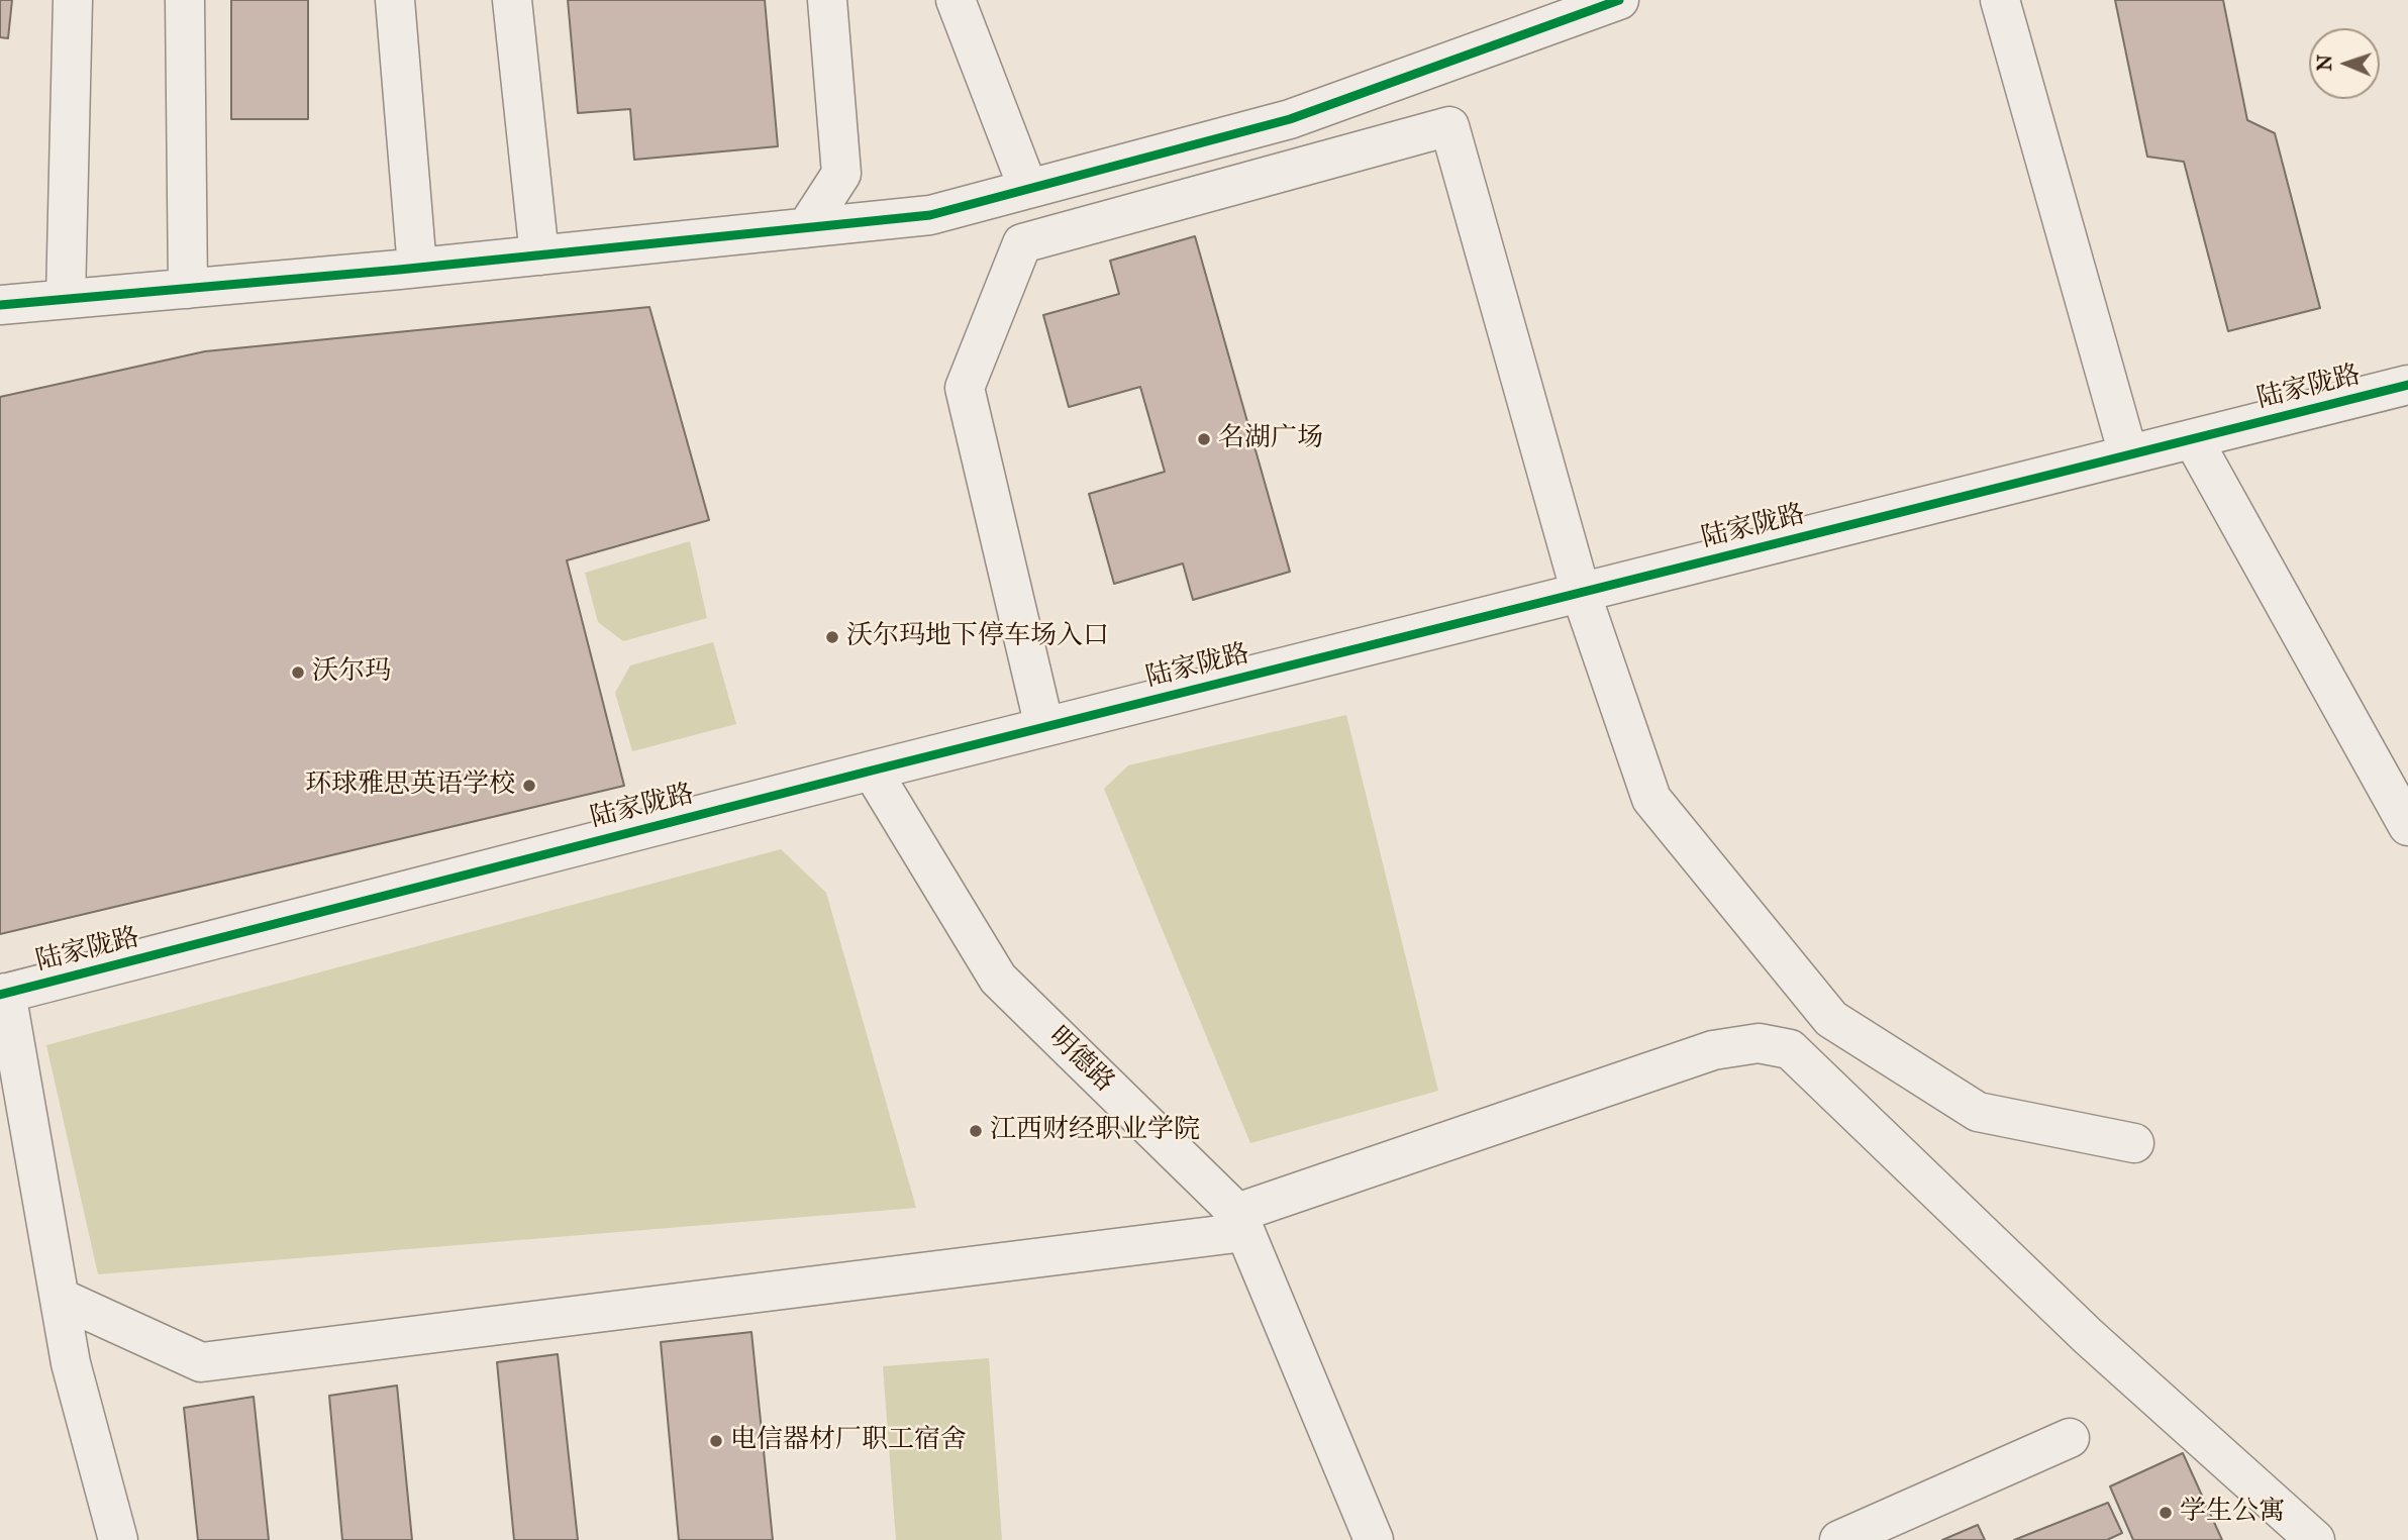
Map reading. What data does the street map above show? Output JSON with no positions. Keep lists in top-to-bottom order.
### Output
{
  "streets": {
    "street": ["陆家陇路", "明德路"]
  },
  "crossings": [
    ["陆家陇路", "明德路"]
  ],
  "places": [
    "名湖广场",
    "沃尔玛地下停车场入口",
    "沃尔玛",
    "环球雅思英语学校",
    "江西财经职业学院",
    "电信器材厂职工宿舍",
    "学生公寓"
  ],
  "north": "left"
}
